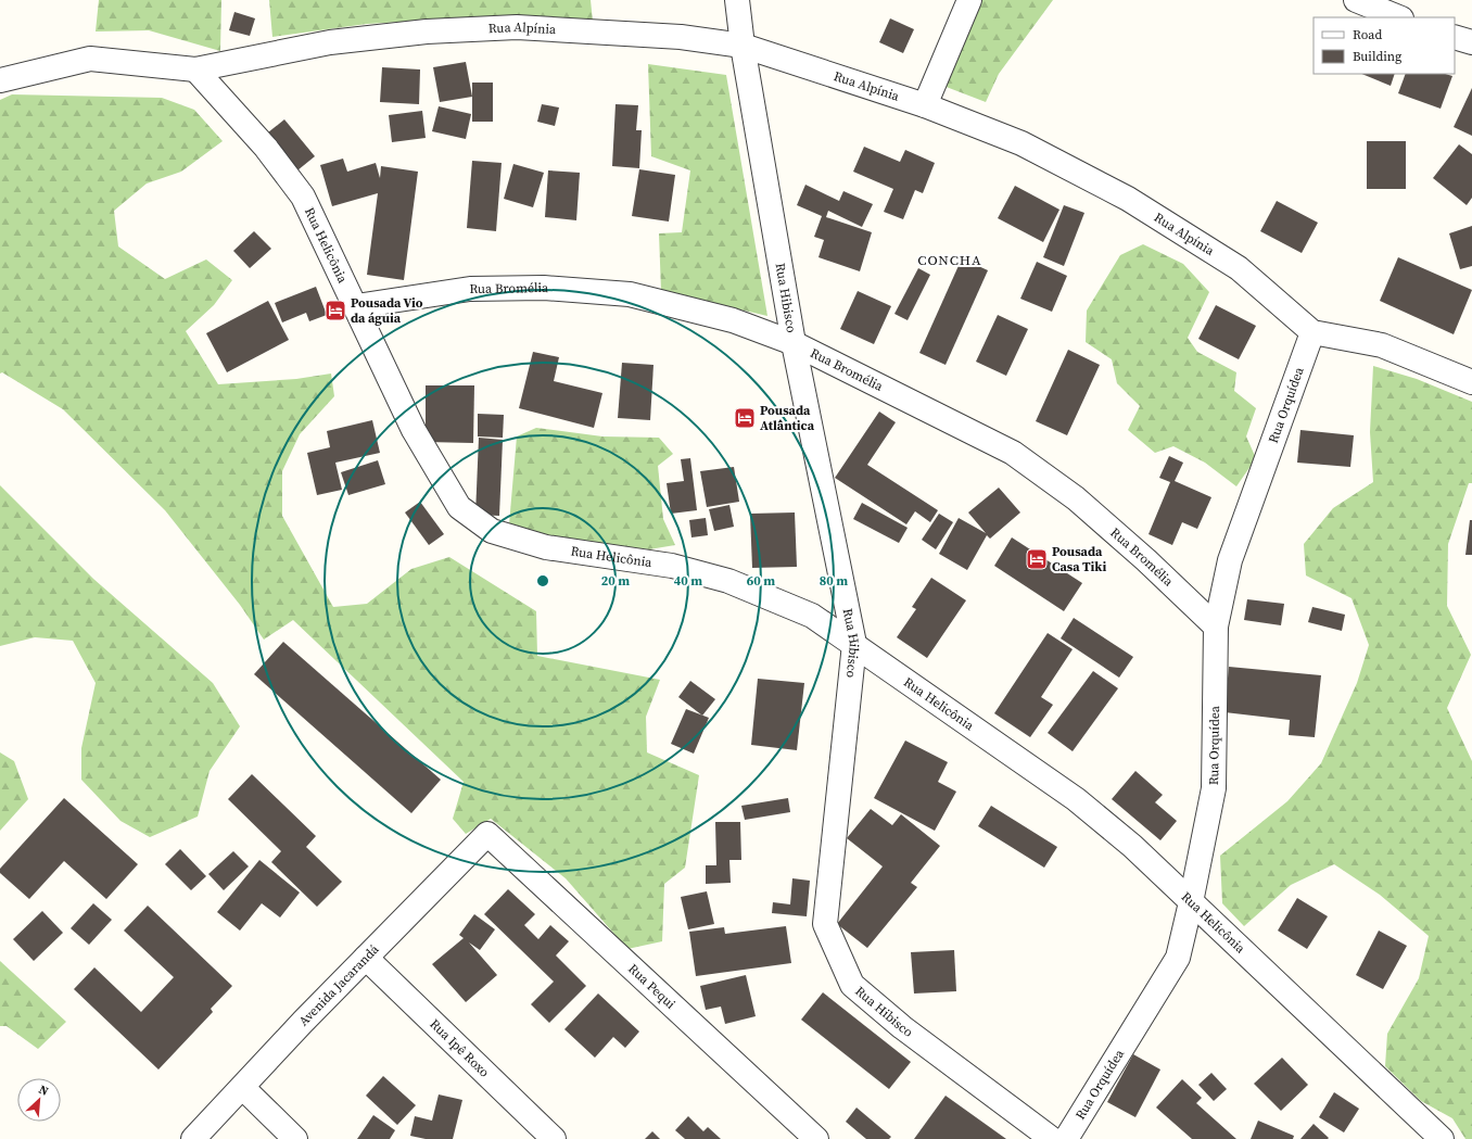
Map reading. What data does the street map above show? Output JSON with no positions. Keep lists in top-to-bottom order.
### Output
{
  "streets": {
    "street": [
      "Rua Alpínia",
      "Rua Helicônia",
      "Rua Bromélia",
      "Rua Hibisco",
      "Rua Orquídea",
      "Avenida Jacarandá",
      "Rua Pequi",
      "Rua Ipê Roxo"
    ]
  },
  "crossings": [
    ["Rua Alpínia", "Rua Helicônia"],
    ["Rua Alpínia", "Rua Hibisco"],
    ["Rua Alpínia", "Rua Orquídea"],
    ["Rua Helicônia", "Rua Bromélia"],
    ["Rua Helicônia", "Rua Hibisco"],
    ["Rua Helicônia", "Rua Orquídea"],
    ["Rua Bromélia", "Rua Hibisco"],
    ["Rua Bromélia", "Rua Orquídea"],
    ["Avenida Jacarandá", "Rua Pequi"],
    ["Avenida Jacarandá", "Rua Ipê Roxo"]
  ],
  "districts": ["CONCHA"],
  "places": {
    "hotel": ["Pousada Vio da águia", "Pousada Atlântica", "Pousada Casa Tiki"]
  },
  "legend": ["Road", "Building"],
  "north": "top right",
  "rings": [
    "20 m",
    "40 m",
    "60 m",
    "80 m"
  ]
}
